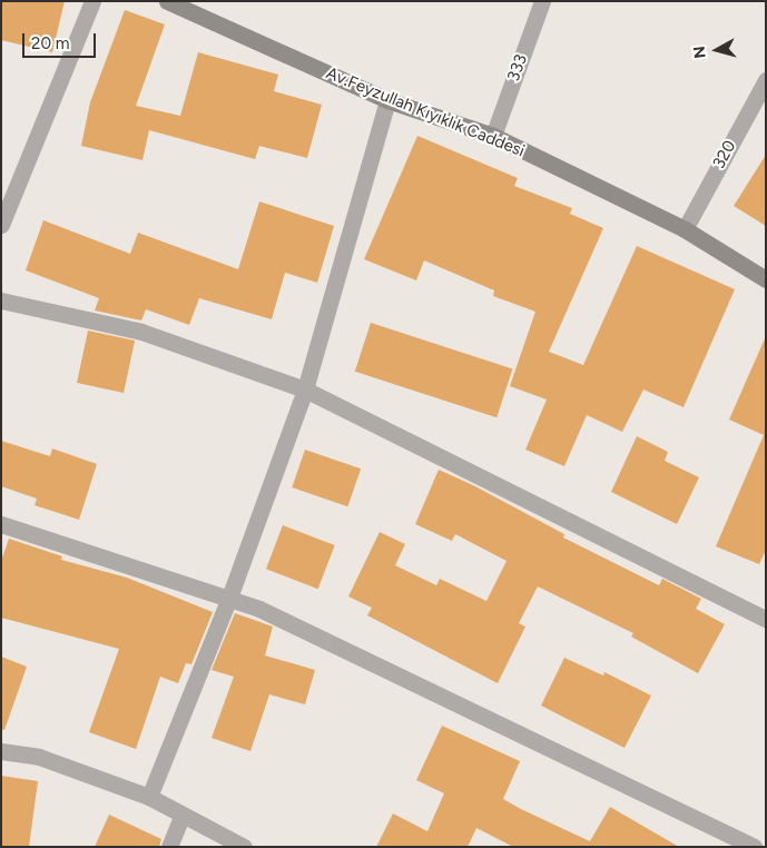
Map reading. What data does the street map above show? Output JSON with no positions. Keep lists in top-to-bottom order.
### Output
{
  "streets": {
    "street": ["333", "Av.Feyzullah Kıyıklık Caddesi", "320"]
  },
  "crossings": [
    ["333", "Av.Feyzullah Kıyıklık Caddesi"],
    ["Av.Feyzullah Kıyıklık Caddesi", "320"]
  ],
  "scale_bar": "20 m",
  "north": "left"
}
